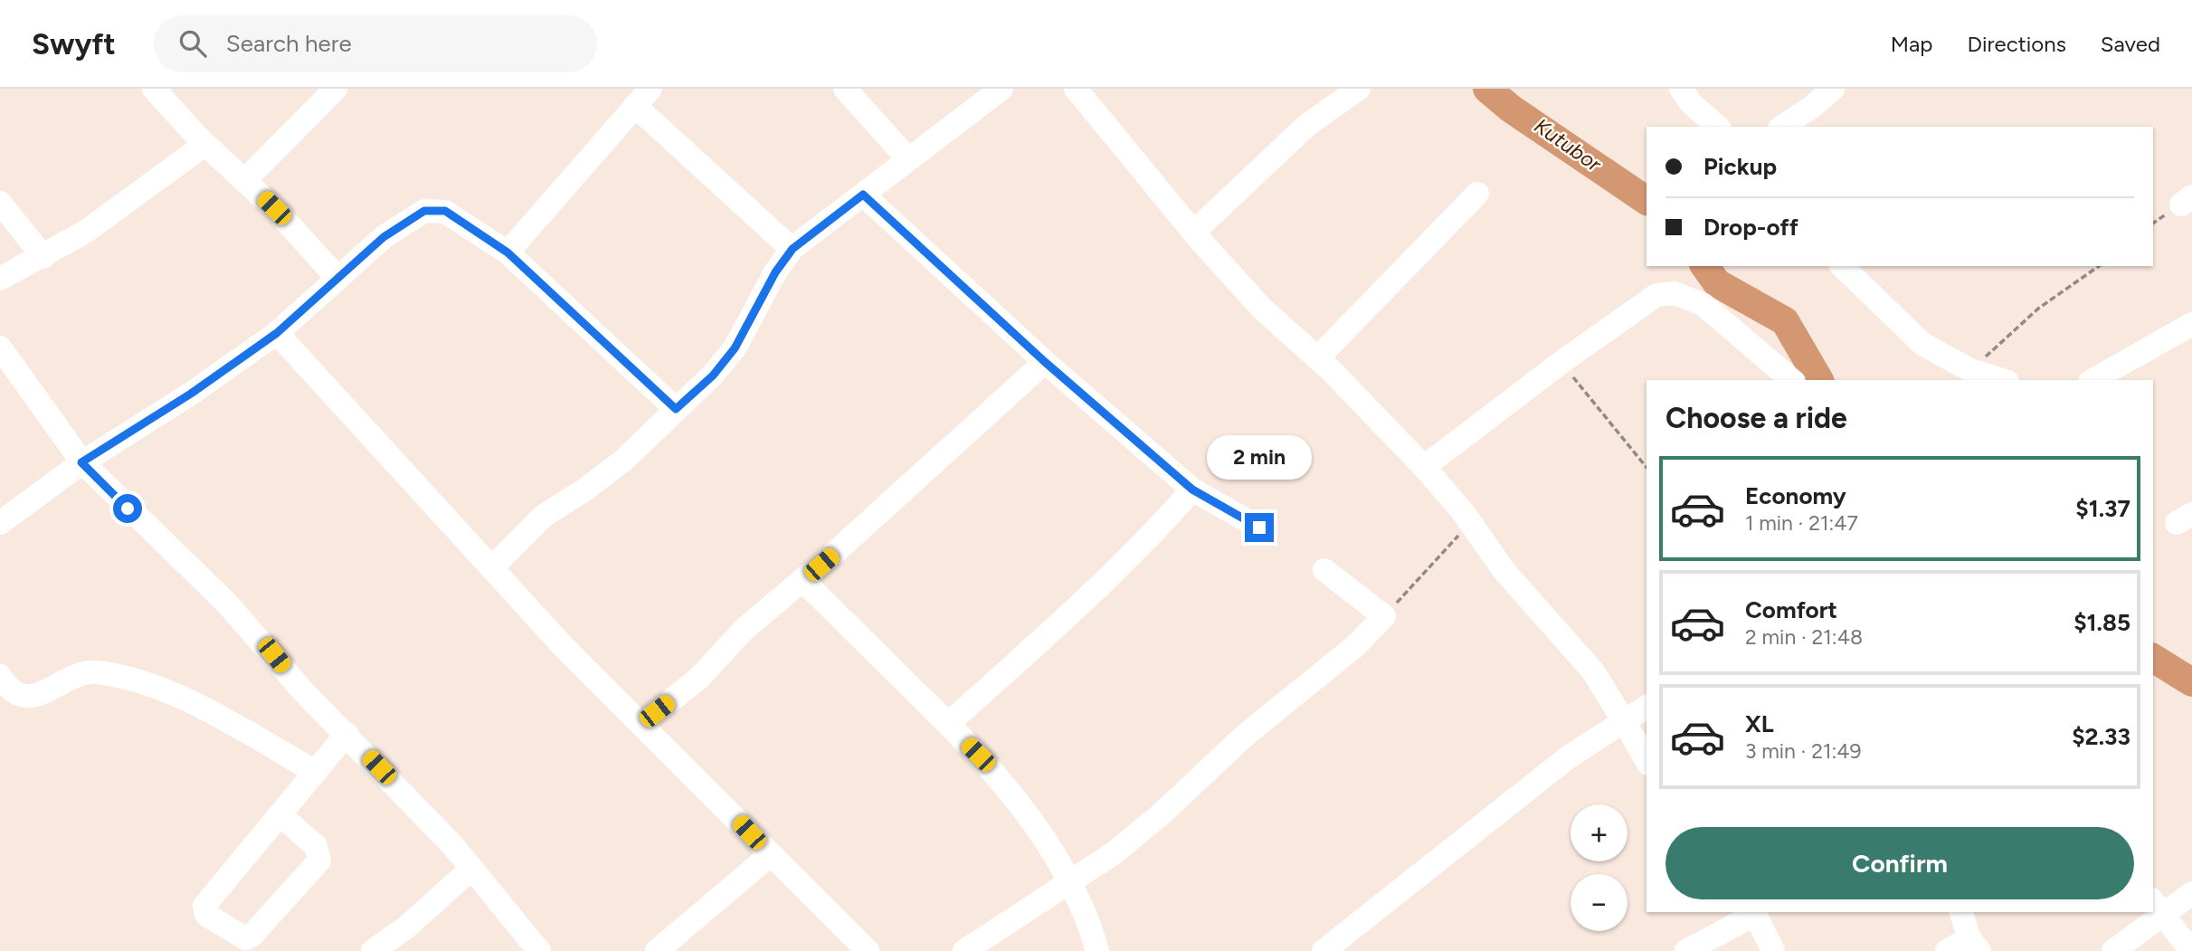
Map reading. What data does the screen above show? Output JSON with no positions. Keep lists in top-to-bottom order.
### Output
{
  "water": ["Kutubor"],
  "page": {
    "header": "Swyft",
    "search": "Search here",
    "nav": ["Map", "Directions", "Saved"],
    "banner": ["Pickup", "Drop-off"],
    "heading": "Choose a ride",
    "bubble": "2 min",
    "list": [
      {
        "name": "Economy",
        "note": "1 min · 21:47",
        "value": "$1.37"
      },
      {
        "name": "Comfort",
        "note": "2 min · 21:48",
        "value": "$1.85"
      },
      {
        "name": "XL",
        "note": "3 min · 21:49",
        "value": "$2.33"
      }
    ],
    "map_buttons": ["+", "−"],
    "buttons": "Confirm"
  }
}
